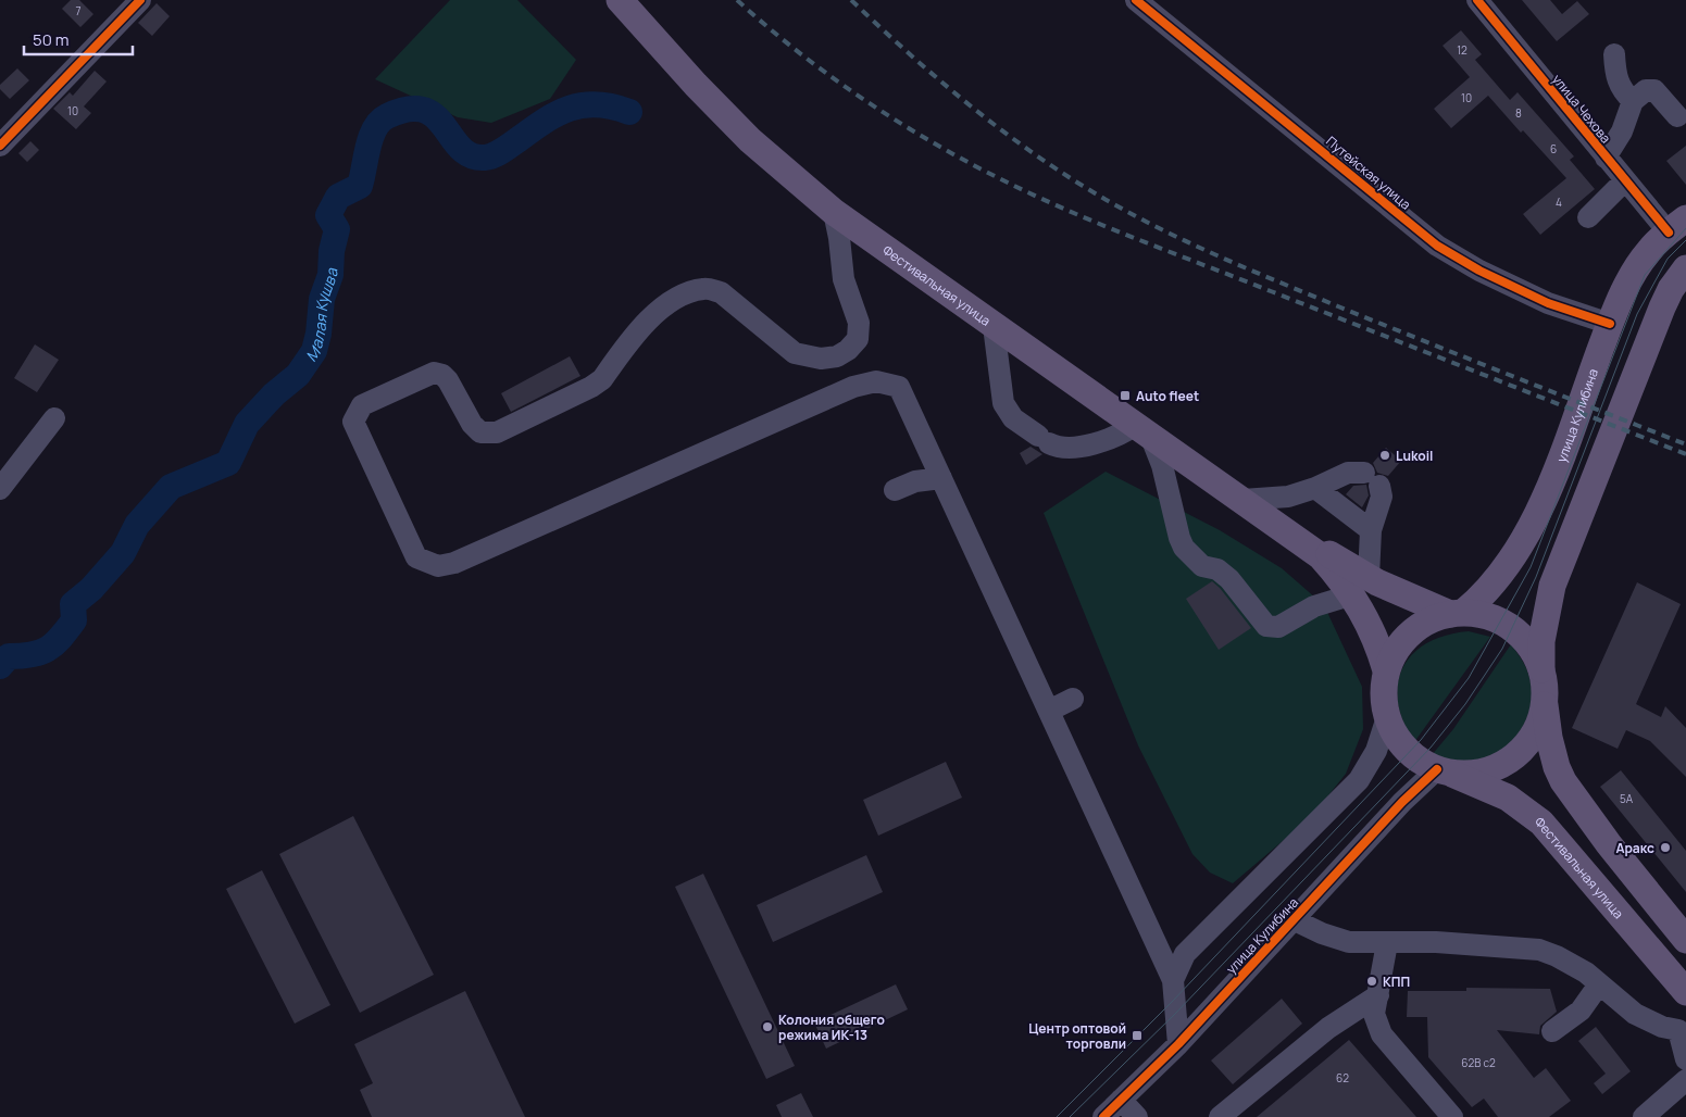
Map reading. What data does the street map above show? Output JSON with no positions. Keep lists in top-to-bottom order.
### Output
{
  "streets": {
    "main road": ["Фестивальная улица", "улица Кулибина"],
    "street": ["улица Чехова", "Путейская улица"]
  },
  "crossings": [
    ["улица Чехова", "улица Кулибина"],
    ["Путейская улица", "улица Кулибина"],
    ["Фестивальная улица", "улица Кулибина"]
  ],
  "water": ["Малая Кушва"],
  "places": {
    "transit": ["Auto fleet", "Центр оптовой торговли"],
    "other": [
      "Lukoil",
      "Аракс",
      "КПП",
      "Колония общего режима ИК-13"
    ]
  },
  "house_numbers": [
    "7",
    "12",
    "10",
    "10",
    "8",
    "6",
    "4",
    "5А",
    "62В с2",
    "62"
  ],
  "scale_bar": "50 m"
}
